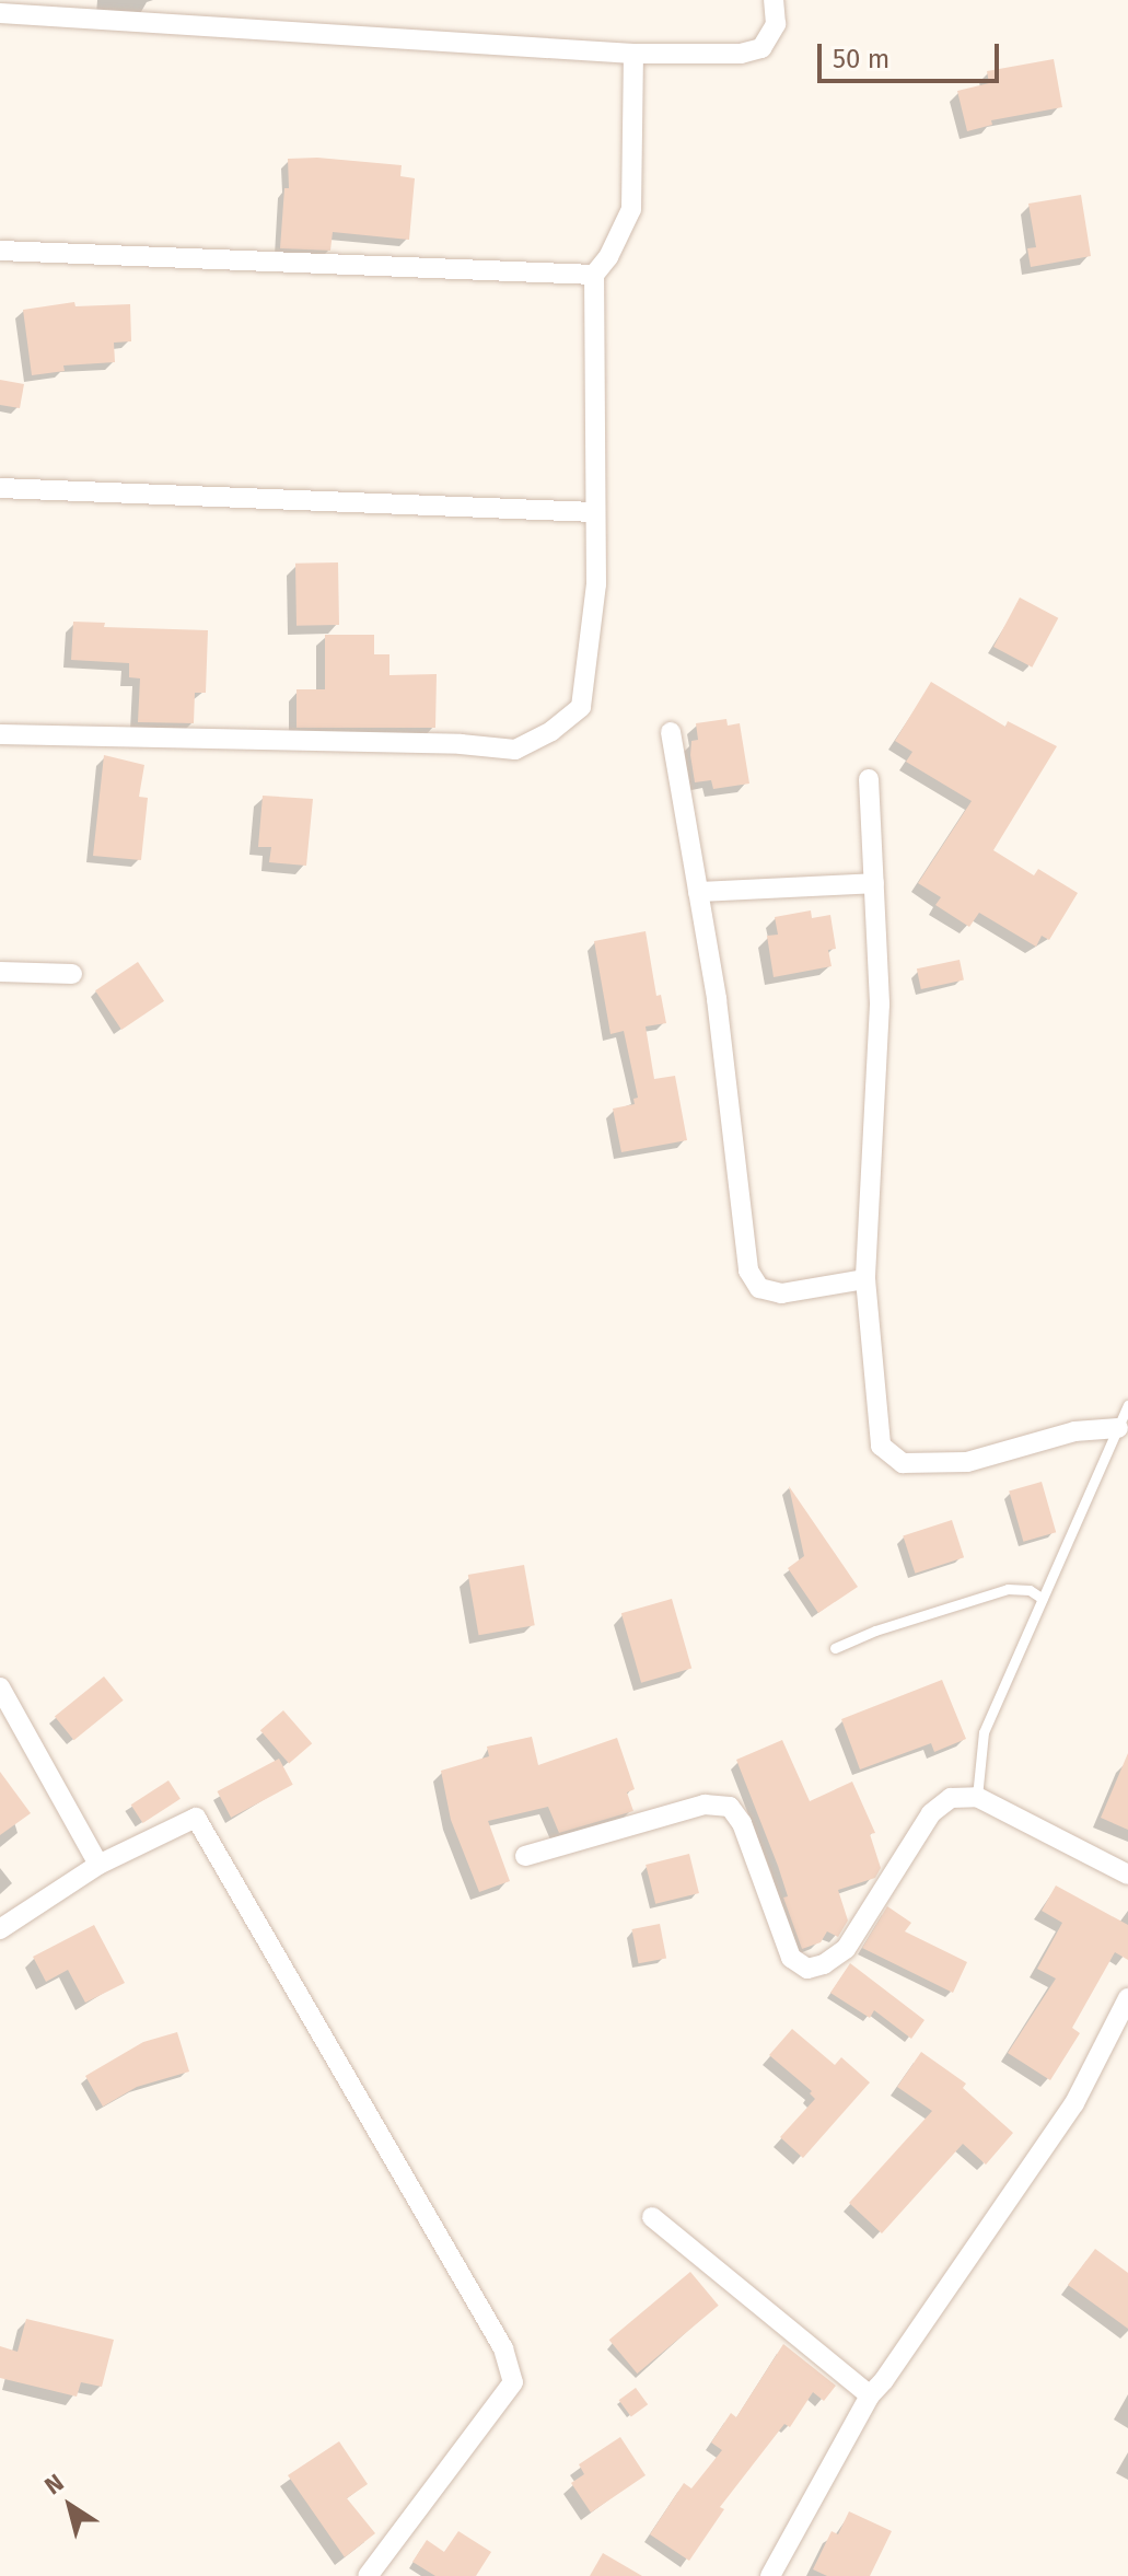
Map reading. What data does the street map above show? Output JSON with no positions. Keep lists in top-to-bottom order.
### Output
{
  "scale_bar": "50 m",
  "north": "top left"
}
